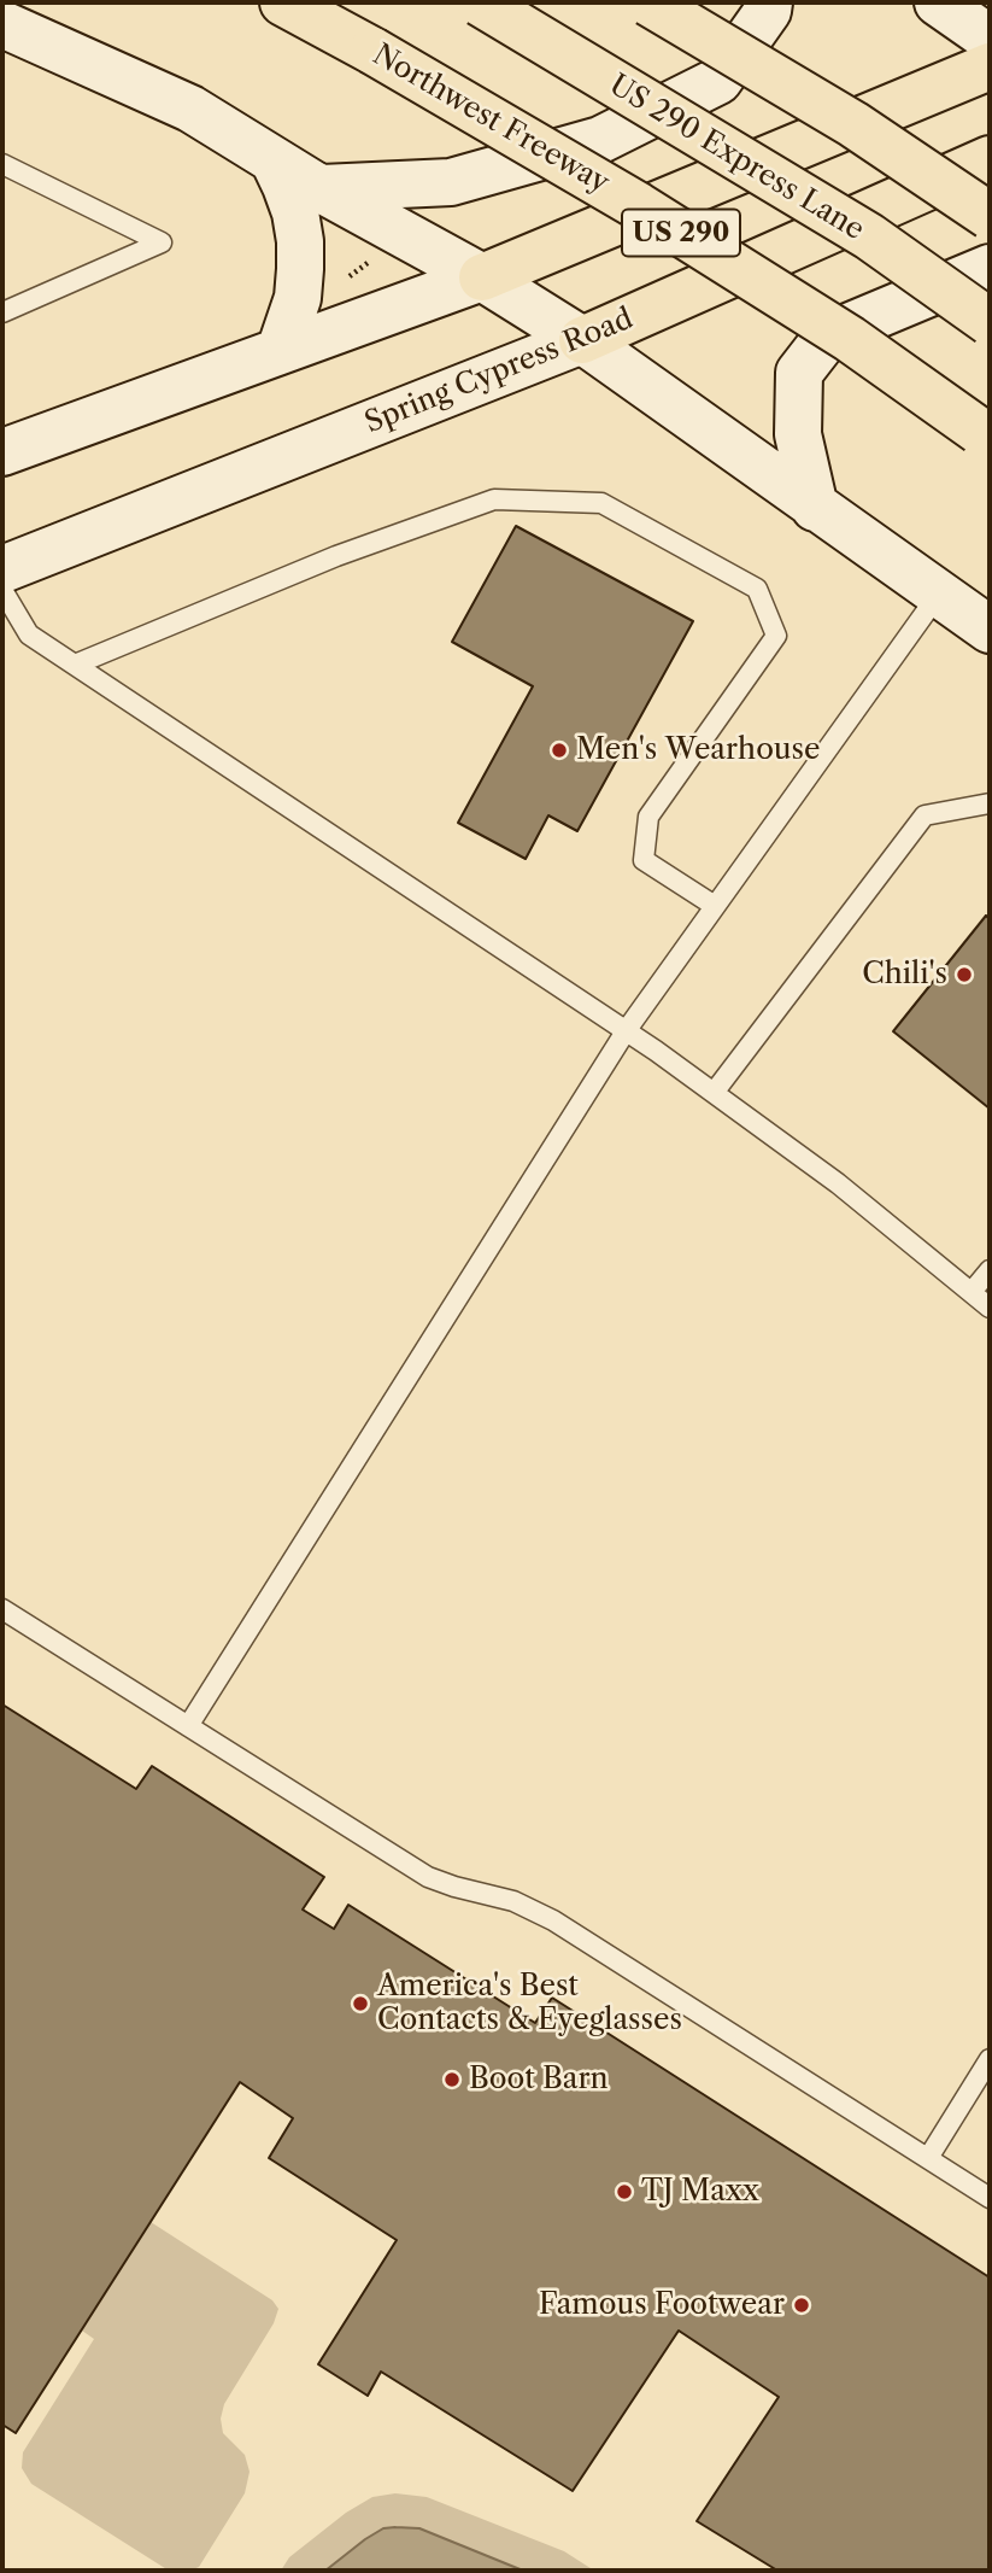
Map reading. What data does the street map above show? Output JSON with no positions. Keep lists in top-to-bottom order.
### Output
{
  "streets": {
    "main road": [
      "Northwest Freeway",
      "US 290 Express Lane",
      "US 290",
      "Spring Cypress Road"
    ]
  },
  "places": [
    "Men's Wearhouse",
    "Chili's",
    "America's Best Contacts & Eyeglasses",
    "Boot Barn",
    "TJ Maxx",
    "Famous Footwear"
  ]
}
